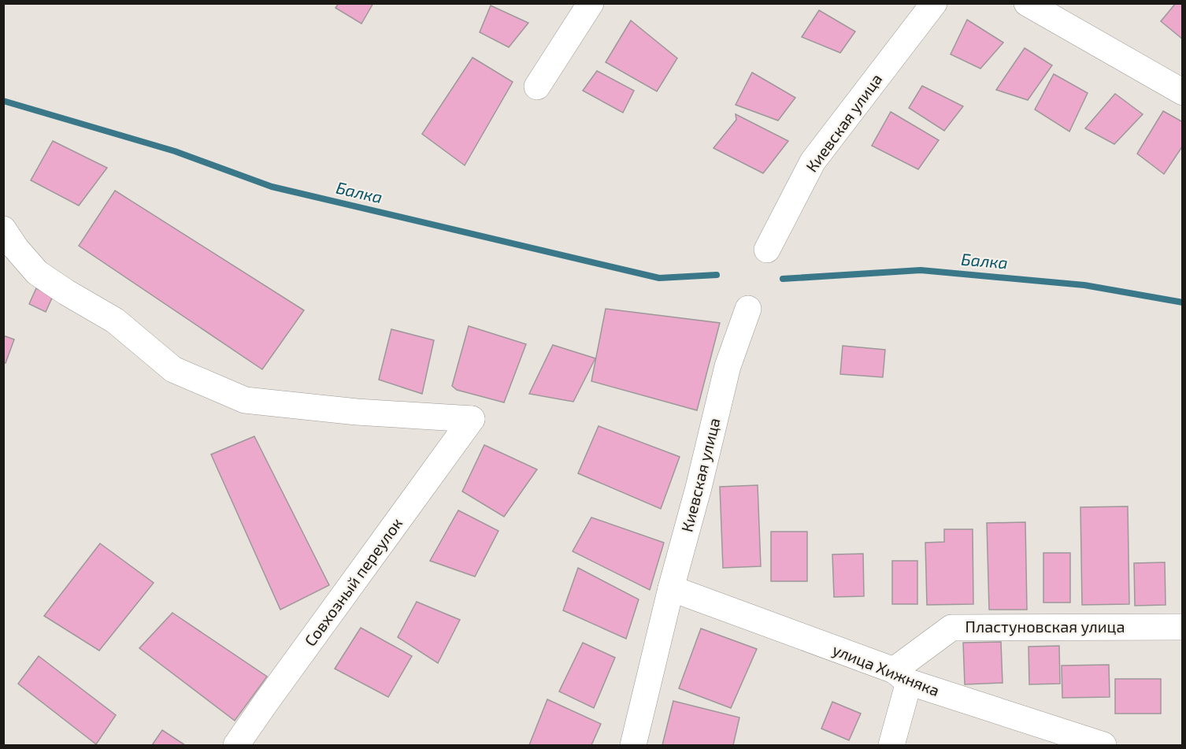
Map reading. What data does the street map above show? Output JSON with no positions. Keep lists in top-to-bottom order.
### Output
{
  "streets": {
    "street": [
      "Киевская улица",
      "Совхозный переулок",
      "Пластуновская улица",
      "улица Хижняка"
    ]
  },
  "crossings": [
    ["Киевская улица", "улица Хижняка"],
    ["Пластуновская улица", "улица Хижняка"]
  ],
  "water": ["Балка"]
}
